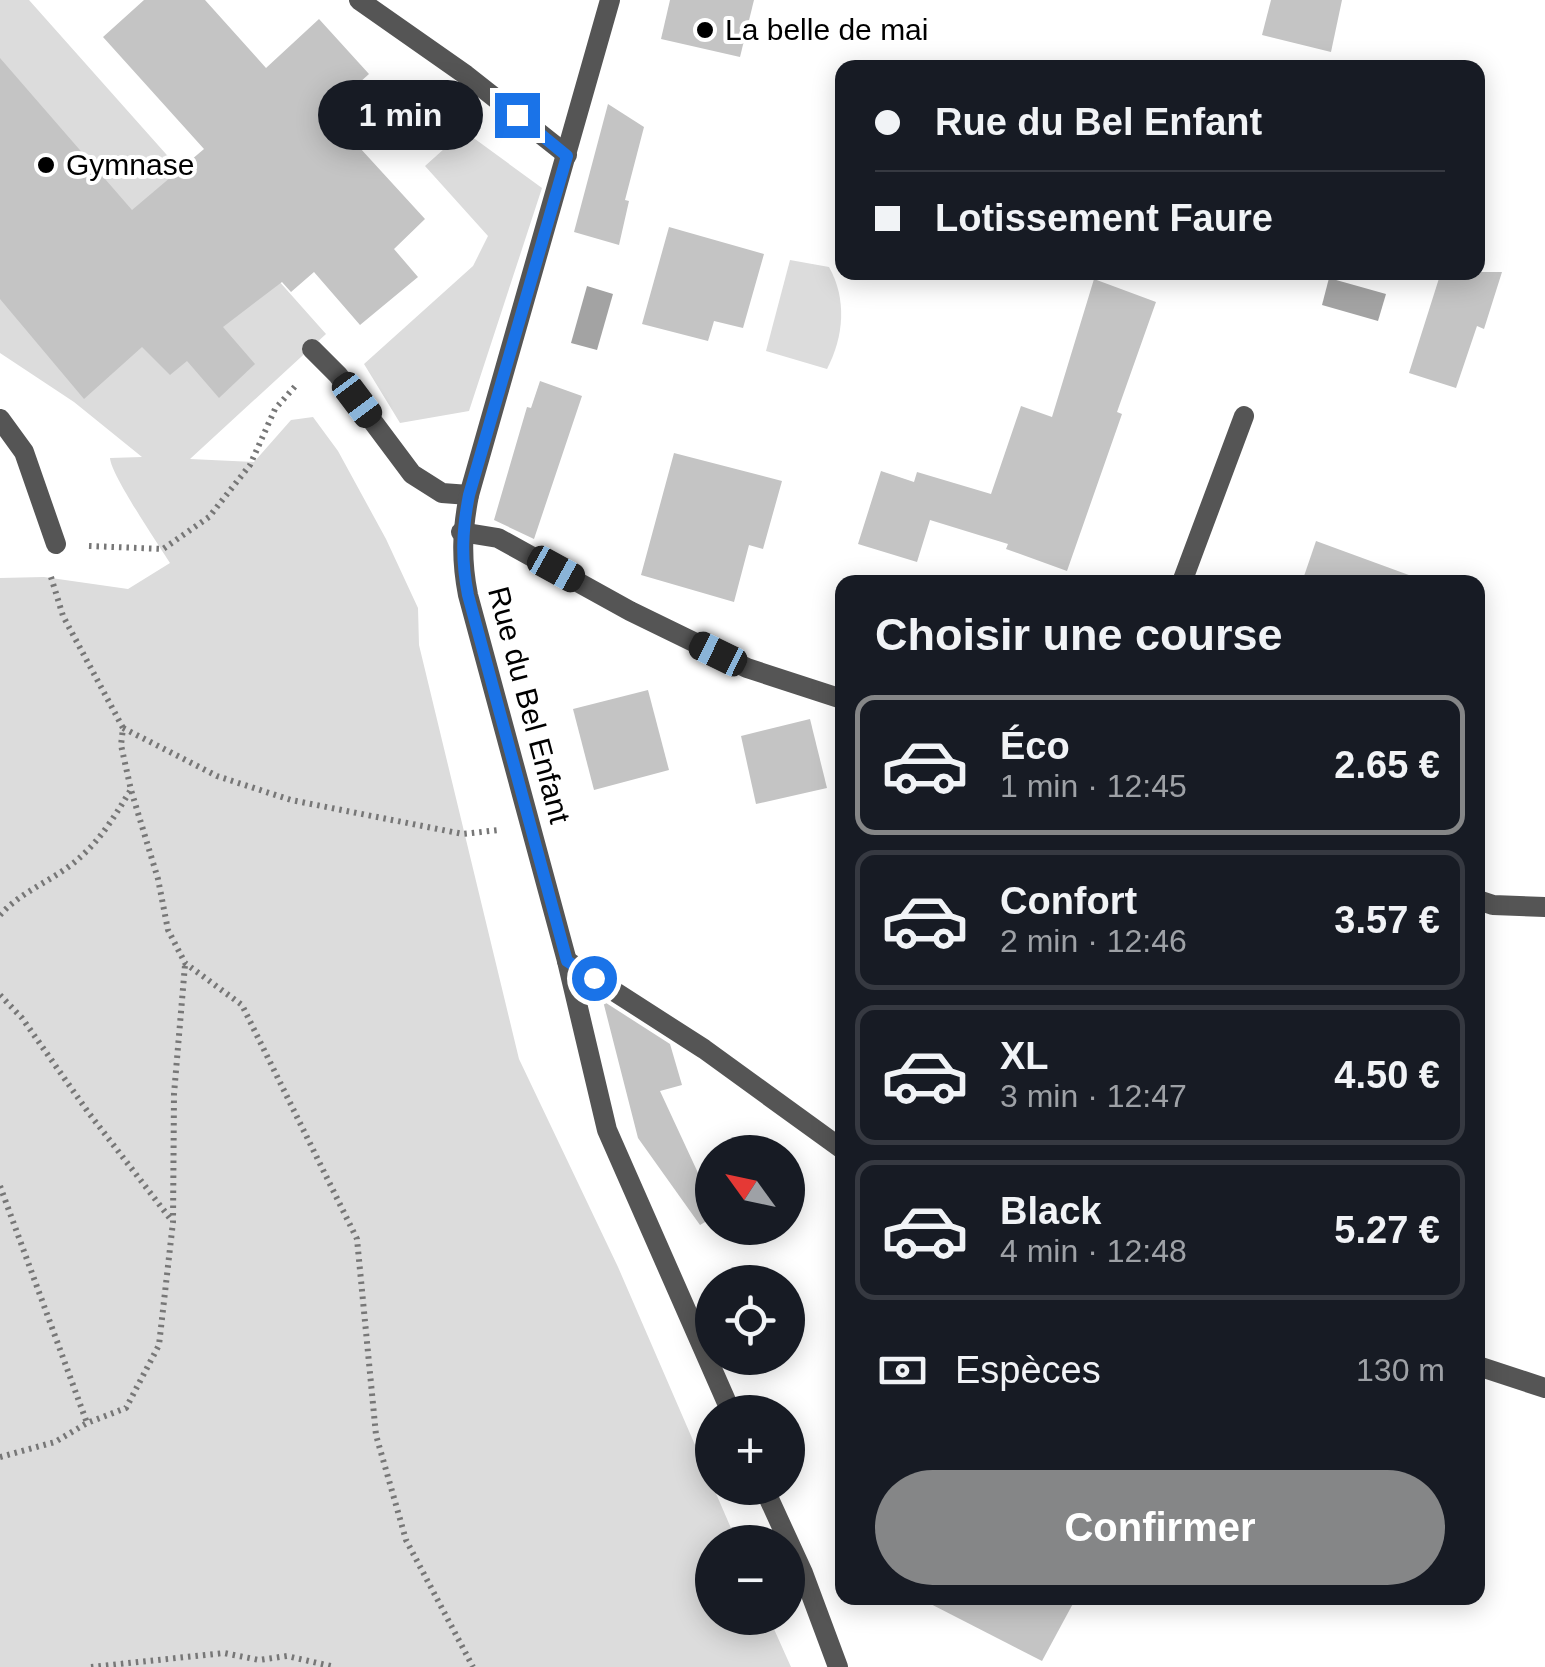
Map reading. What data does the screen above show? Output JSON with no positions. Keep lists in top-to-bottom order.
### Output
{
  "streets": {
    "street": ["Rue du Bel Enfant"]
  },
  "places": ["La belle de mai", "Gymnase"],
  "north": "top left",
  "page": {
    "banner": ["Rue du Bel Enfant", "Lotissement Faure"],
    "bubble": "1 min",
    "heading": "Choisir une course",
    "list": [
      {
        "name": "Éco",
        "note": "1 min · 12:45",
        "value": "2.65 €"
      },
      {
        "name": "Confort",
        "note": "2 min · 12:46",
        "value": "3.57 €"
      },
      {
        "name": "XL",
        "note": "3 min · 12:47",
        "value": "4.50 €"
      },
      {
        "name": "Black",
        "note": "4 min · 12:48",
        "value": "5.27 €"
      }
    ],
    "map_buttons": ["+", "−"],
    "pay": ["Espèces", "130 m"],
    "buttons": "Confirmer"
  }
}
